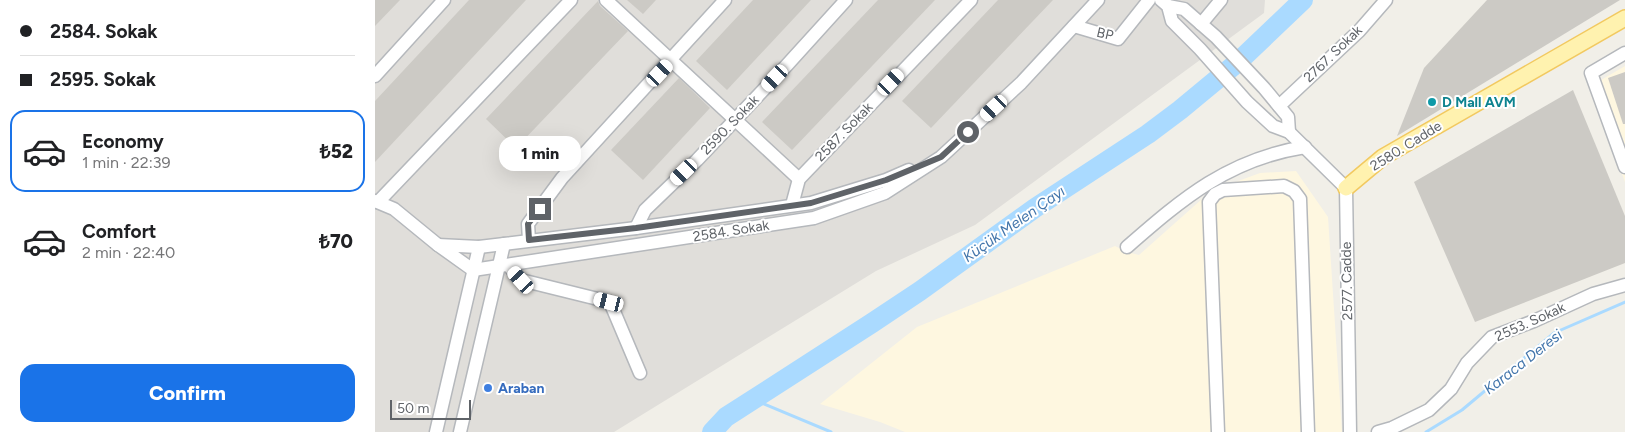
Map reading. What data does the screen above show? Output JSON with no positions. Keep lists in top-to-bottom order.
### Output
{
  "streets": {
    "main road": ["2580. Cadde"],
    "street": [
      "BP",
      "2767. Sokak",
      "2590. Sokak",
      "2587. Sokak",
      "2584. Sokak",
      "2577. Cadde",
      "2553. Sokak"
    ]
  },
  "crossings": [
    ["BP", "2584. Sokak"],
    ["2590. Sokak", "2584. Sokak"],
    ["2587. Sokak", "2584. Sokak"],
    ["2580. Cadde", "2577. Cadde"]
  ],
  "water": ["Küçük Melen Çayı", "Karaca Deresi"],
  "places": ["D Mall AVM", "Araban"],
  "scale_bar": "50 m",
  "page": {
    "banner": ["2584. Sokak", "2595. Sokak"],
    "list": [
      {
        "name": "Economy",
        "note": "1 min · 22:39",
        "value": "₺52"
      },
      {
        "name": "Comfort",
        "note": "2 min · 22:40",
        "value": "₺70"
      }
    ],
    "bubble": "1 min",
    "buttons": "Confirm",
    "scale": "50 m"
  }
}
